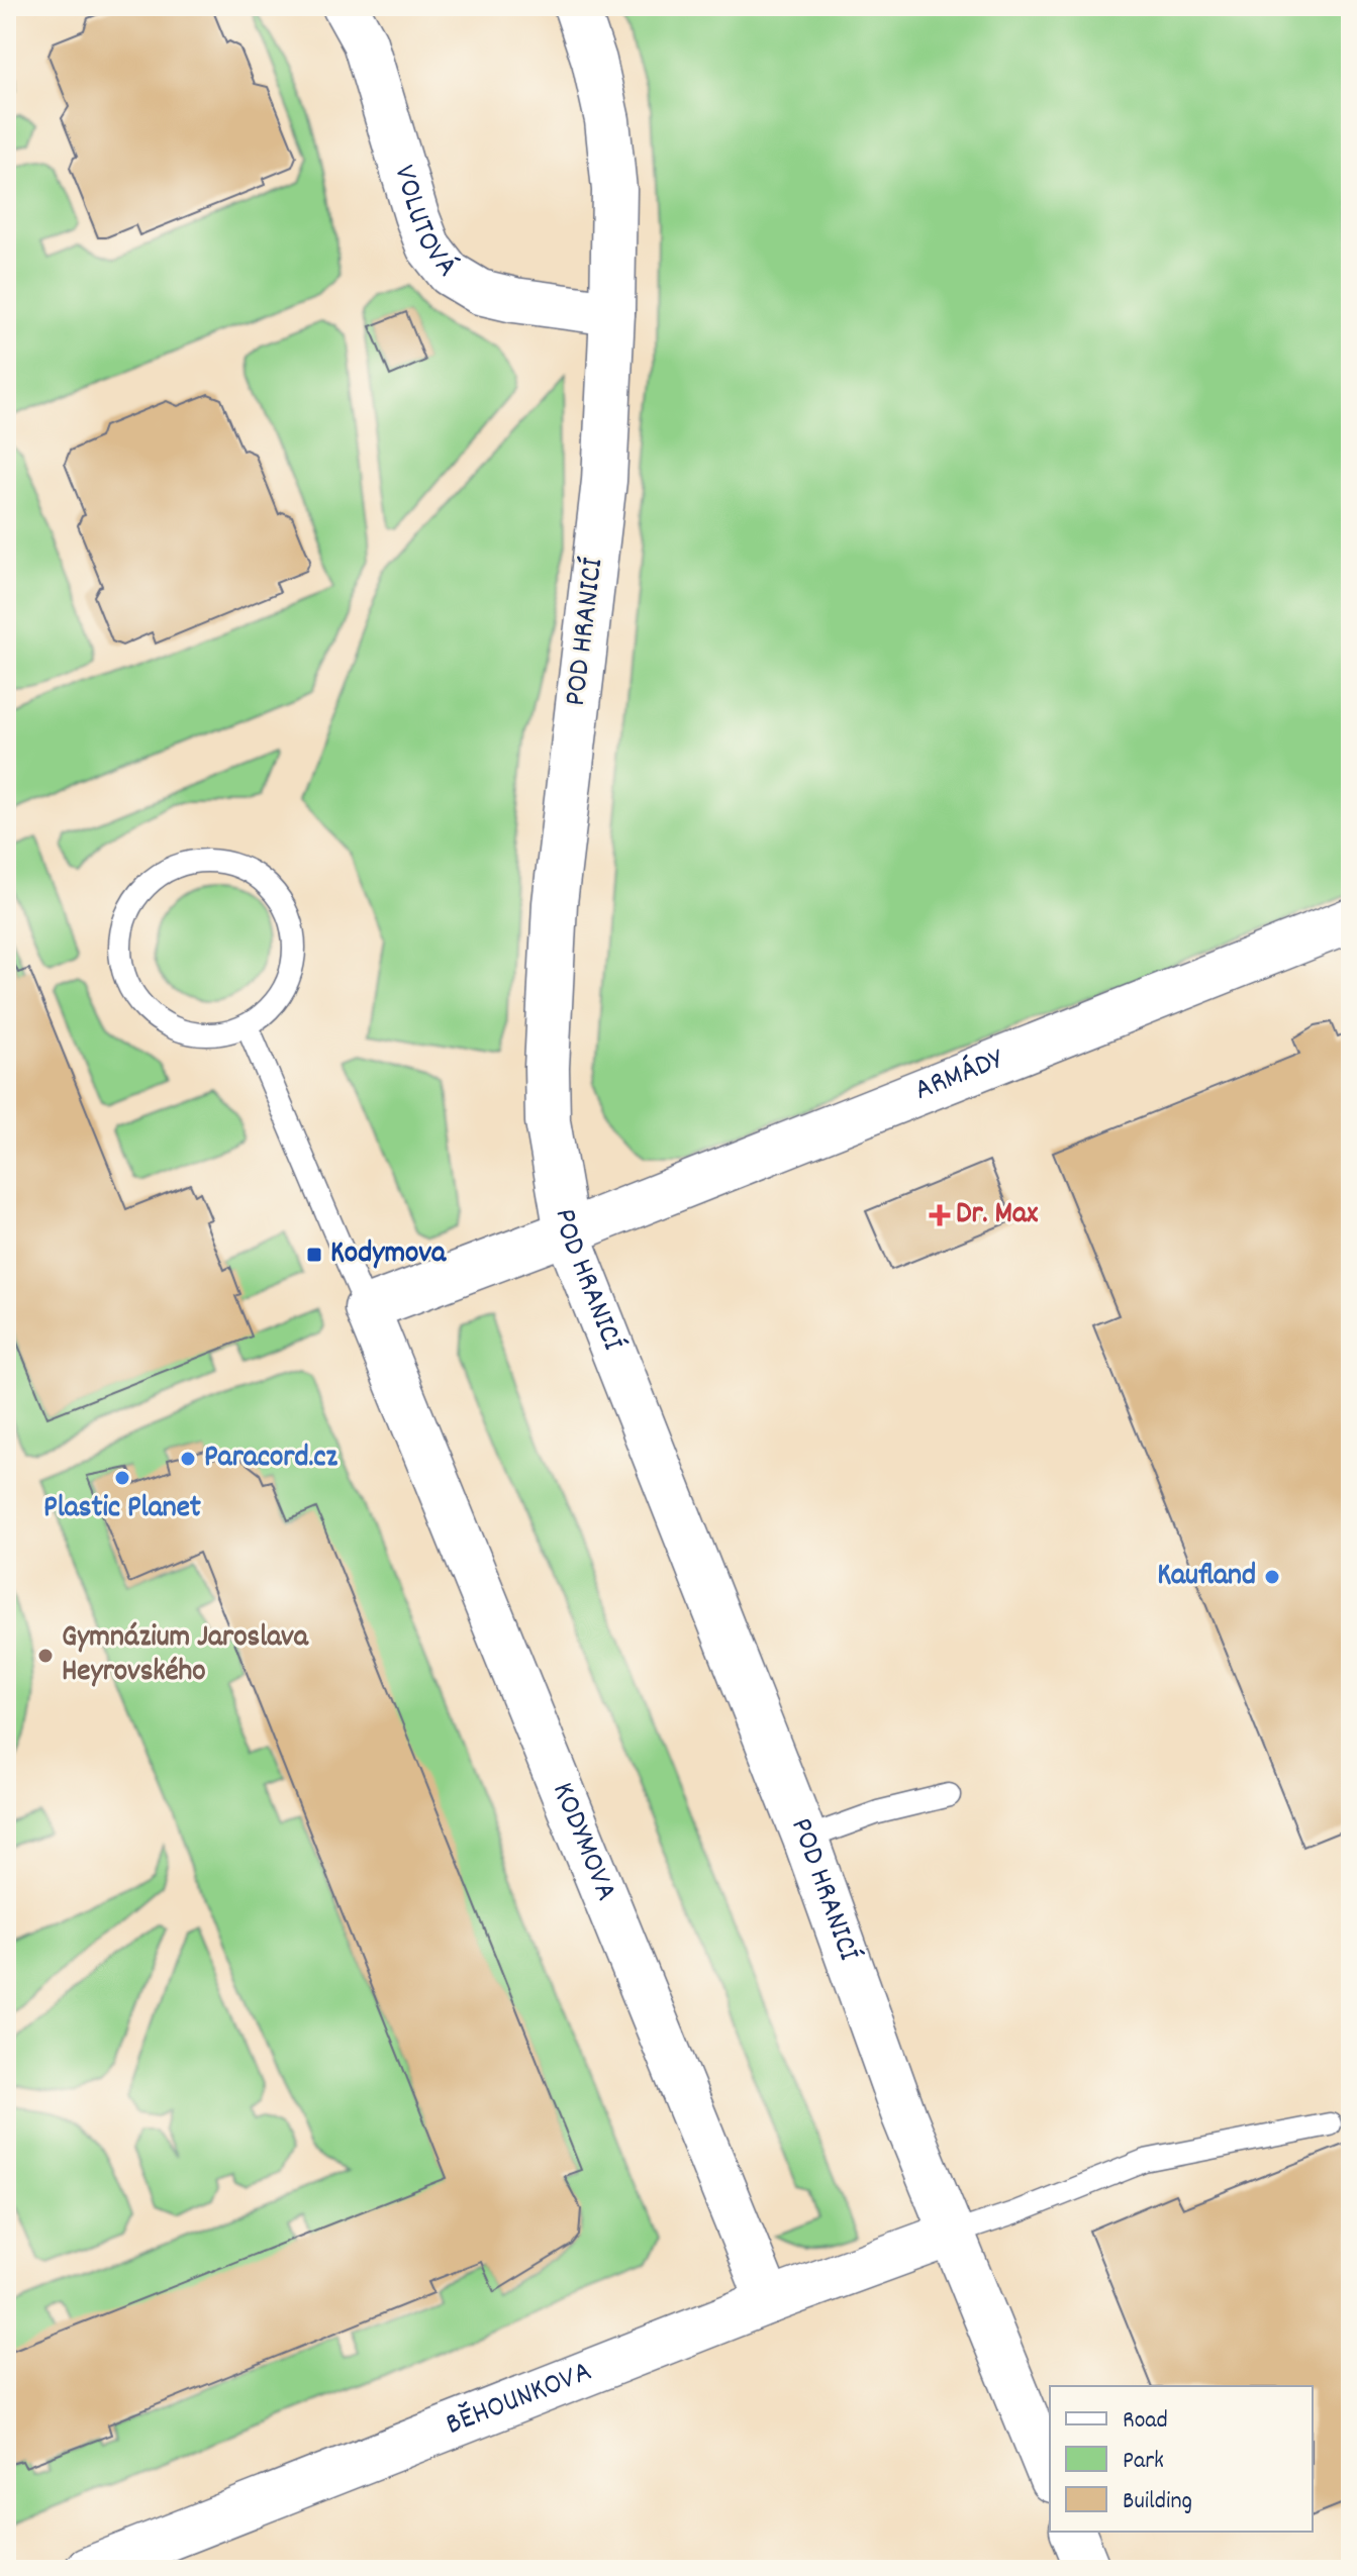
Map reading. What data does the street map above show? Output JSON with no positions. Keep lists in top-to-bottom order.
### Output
{
  "streets": {
    "street": [
      "VOLUTOVÁ",
      "POD HRANICÍ",
      "ARMÁDY",
      "KODYMOVA",
      "BĚHOUNKOVA"
    ]
  },
  "crossings": [
    ["VOLUTOVÁ", "POD HRANICÍ"],
    ["POD HRANICÍ", "ARMÁDY"],
    ["POD HRANICÍ", "BĚHOUNKOVA"],
    ["ARMÁDY", "KODYMOVA"],
    ["KODYMOVA", "BĚHOUNKOVA"]
  ],
  "places": {
    "health": ["Dr. Max"],
    "transit": ["Kodymova"],
    "other": [
      "Paracord.cz",
      "Plastic Planet",
      "Kaufland",
      "Gymnázium Jaroslava Heyrovského"
    ]
  },
  "legend": ["Road", "Park", "Building"]
}
